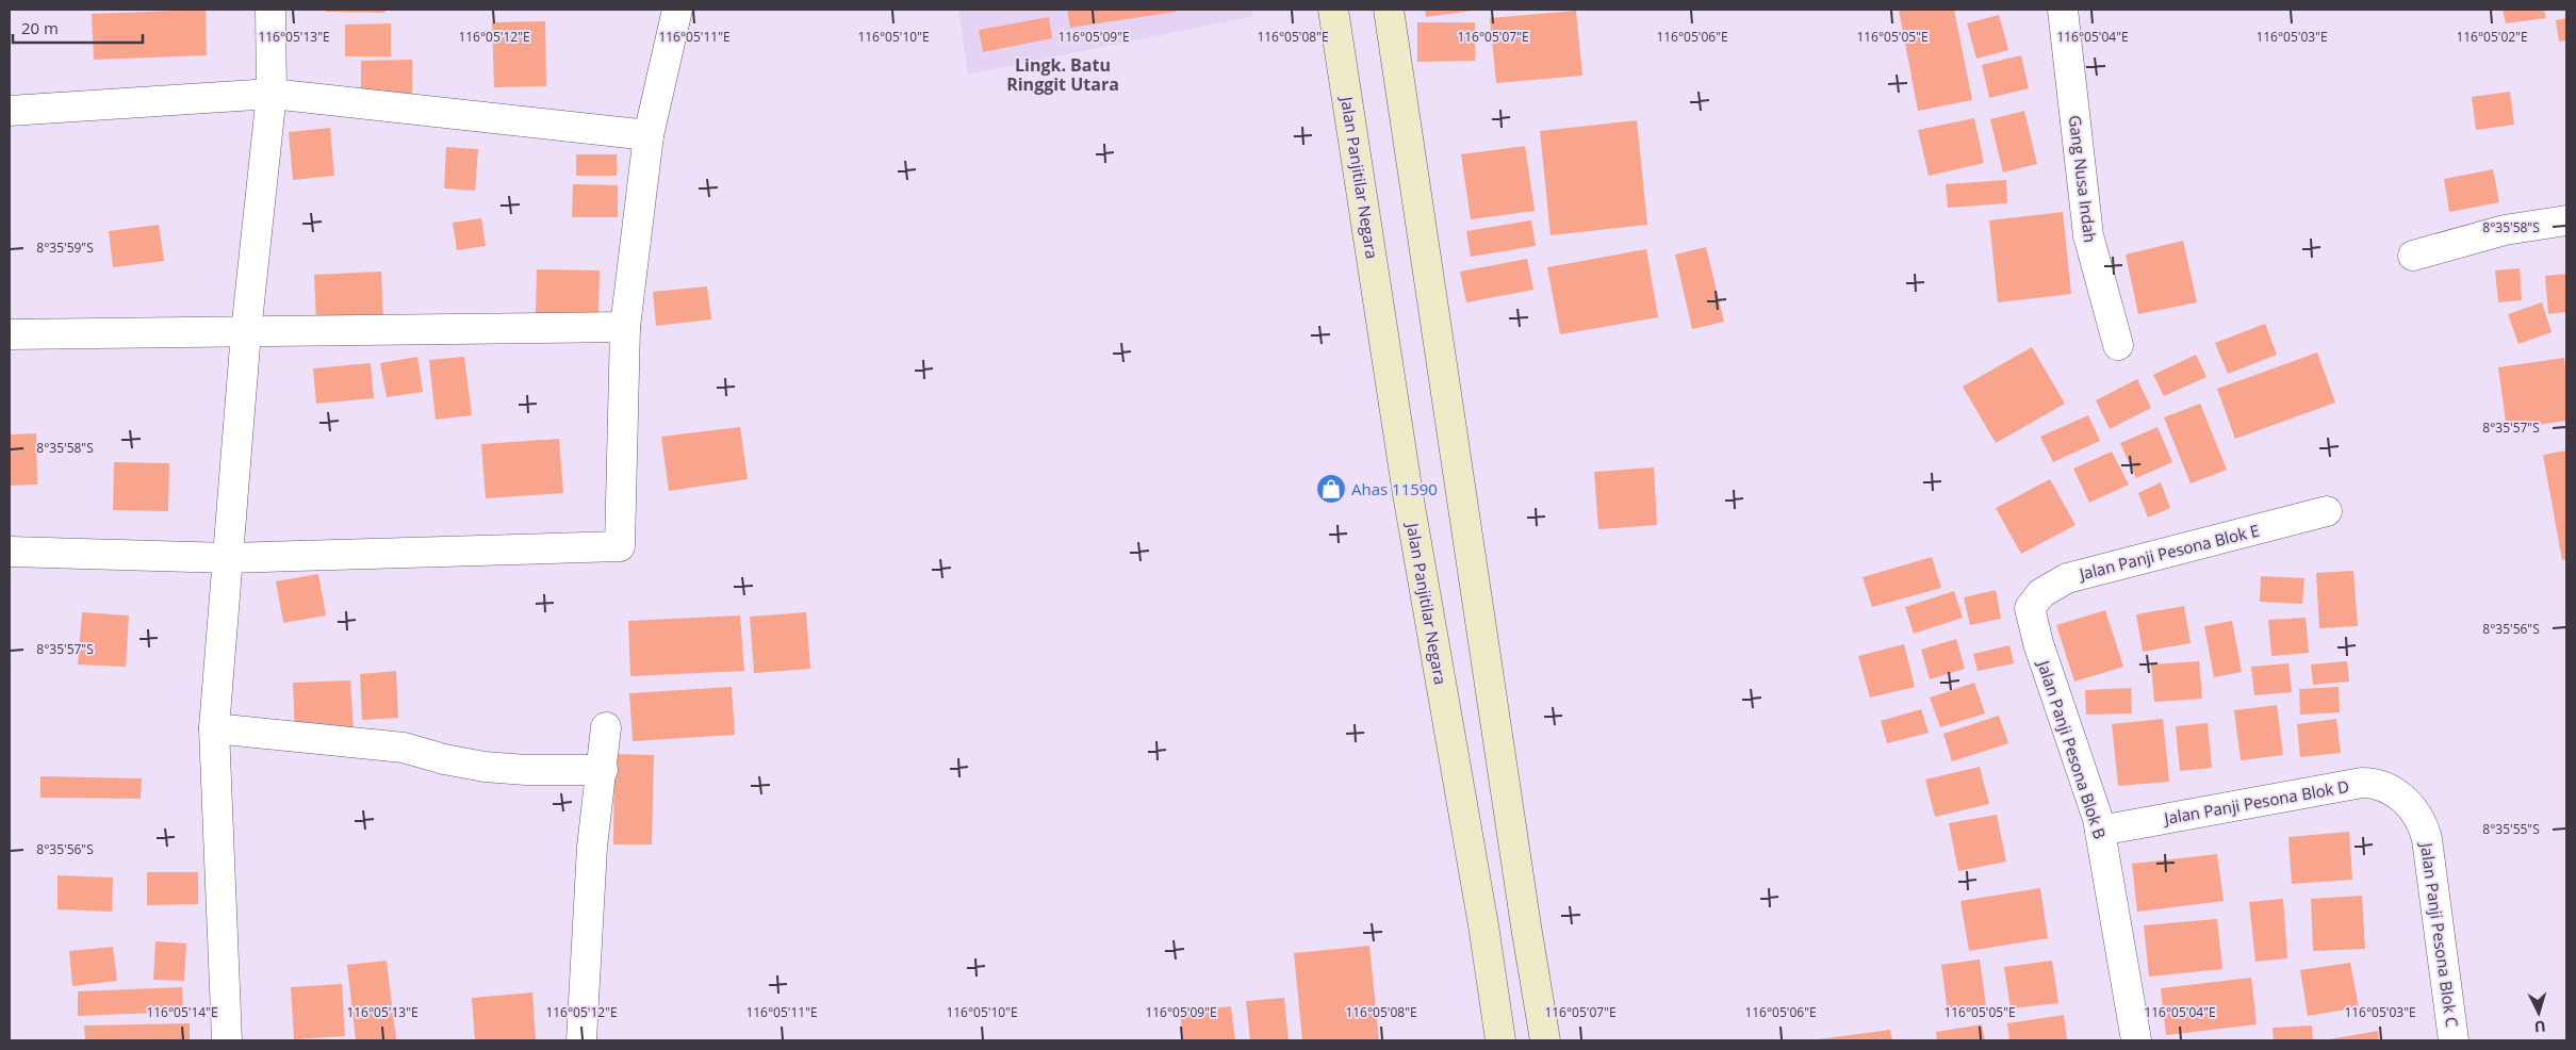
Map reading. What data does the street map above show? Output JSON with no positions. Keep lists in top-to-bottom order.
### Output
{
  "streets": {
    "main road": ["Jalan Panjitilar Negara"],
    "street": [
      "Gang Nusa Indah",
      "Jalan Panji Pesona Blok E",
      "Jalan Panji Pesona Blok B",
      "Jalan Panji Pesona Blok D",
      "Jalan Panji Pesona Blok C"
    ]
  },
  "crossings": [
    ["Jalan Panji Pesona Blok E", "Jalan Panji Pesona Blok B"],
    ["Jalan Panji Pesona Blok B", "Jalan Panji Pesona Blok D"],
    ["Jalan Panji Pesona Blok D", "Jalan Panji Pesona Blok C"]
  ],
  "districts": ["Lingk. Batu Ringgit Utara"],
  "places": {
    "shop": ["Ahas 11590"]
  },
  "scale_bar": "20 m",
  "north": "bottom",
  "coordinates": [
    "116°05'13\"E",
    "116°05'12\"E",
    "116°05'11\"E",
    "116°05'10\"E",
    "116°05'09\"E",
    "116°05'08\"E",
    "116°05'07\"E",
    "116°05'06\"E",
    "116°05'05\"E",
    "116°05'04\"E",
    "116°05'03\"E",
    "116°05'02\"E",
    "8°35'58\"S",
    "8°35'59\"S",
    "8°35'57\"S",
    "8°35'56\"S",
    "8°35'55\"S",
    "116°05'14\"E"
  ]
}
